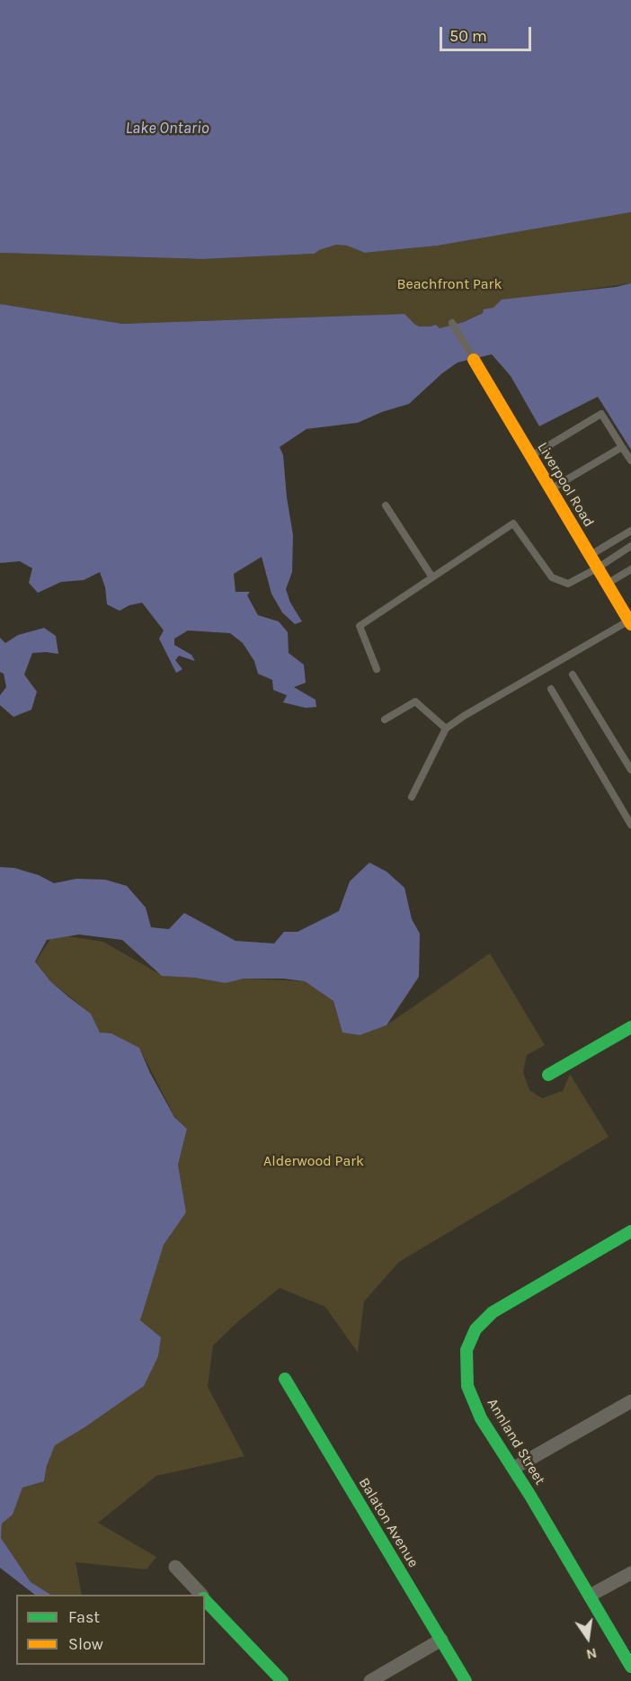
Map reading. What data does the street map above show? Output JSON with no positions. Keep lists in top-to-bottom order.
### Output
{
  "streets": {
    "street": ["Liverpool Road", "Annland Street", "Balaton Avenue"]
  },
  "water": ["Lake Ontario"],
  "parks": ["Beachfront Park", "Alderwood Park"],
  "legend": ["Fast", "Slow"],
  "scale_bar": "50 m",
  "north": "bottom"
}
